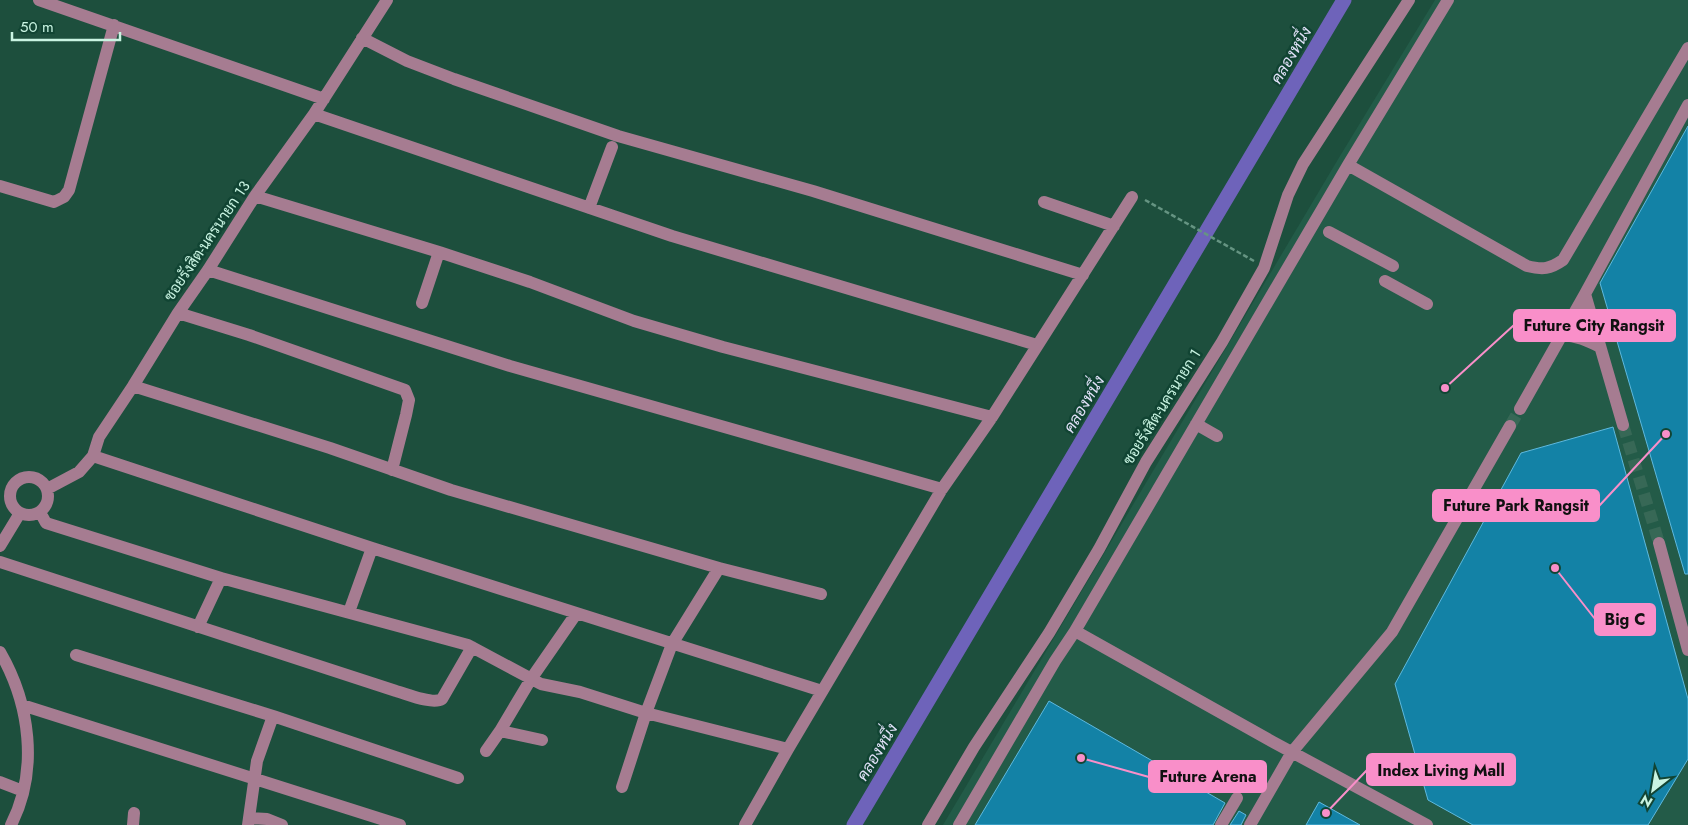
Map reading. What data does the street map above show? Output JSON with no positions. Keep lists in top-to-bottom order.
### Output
{
  "streets": {
    "street": ["ซอยรังสิต-นครนายก 13", "ซอยรังสิต-นครนายก 1"]
  },
  "water": ["คลองหนึ่ง"],
  "places": [
    "Future City Rangsit",
    "Future Park Rangsit",
    "Big C",
    "Future Arena",
    "Index Living Mall"
  ],
  "scale_bar": "50 m",
  "north": "bottom left"
}
